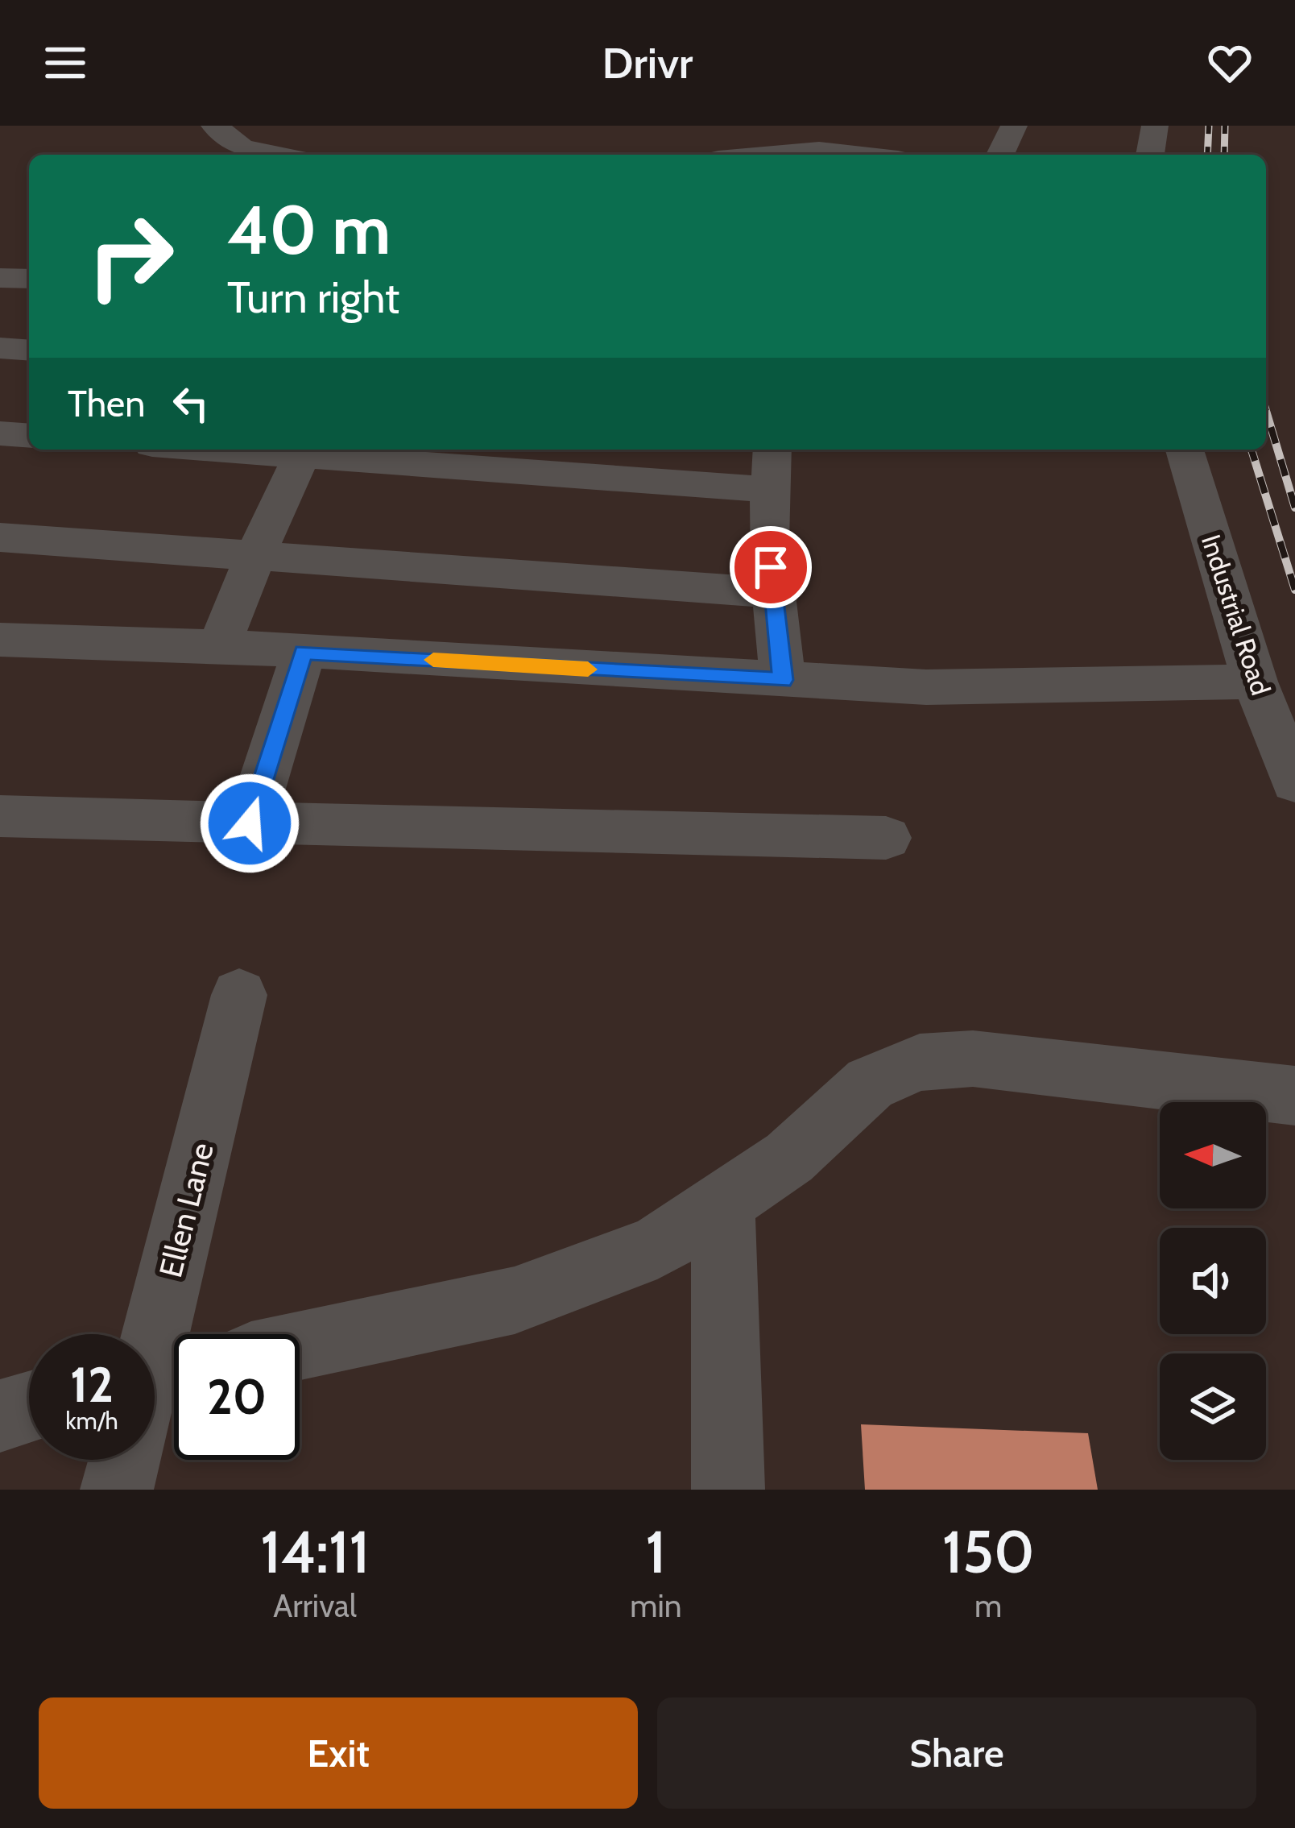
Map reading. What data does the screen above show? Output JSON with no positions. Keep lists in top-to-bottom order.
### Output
{
  "streets": {
    "street": ["Industrial Road", "Ellen Lane"]
  },
  "north": "left",
  "page": {
    "header": "Drivr",
    "turn": ["40 m", "Turn right"],
    "then": "Then",
    "speed": "12 km/h",
    "limit": "20",
    "eta": [
      "14:11",
      "Arrival",
      "1",
      "min",
      "150",
      "m"
    ],
    "buttons": ["Exit", "Share"]
  }
}
